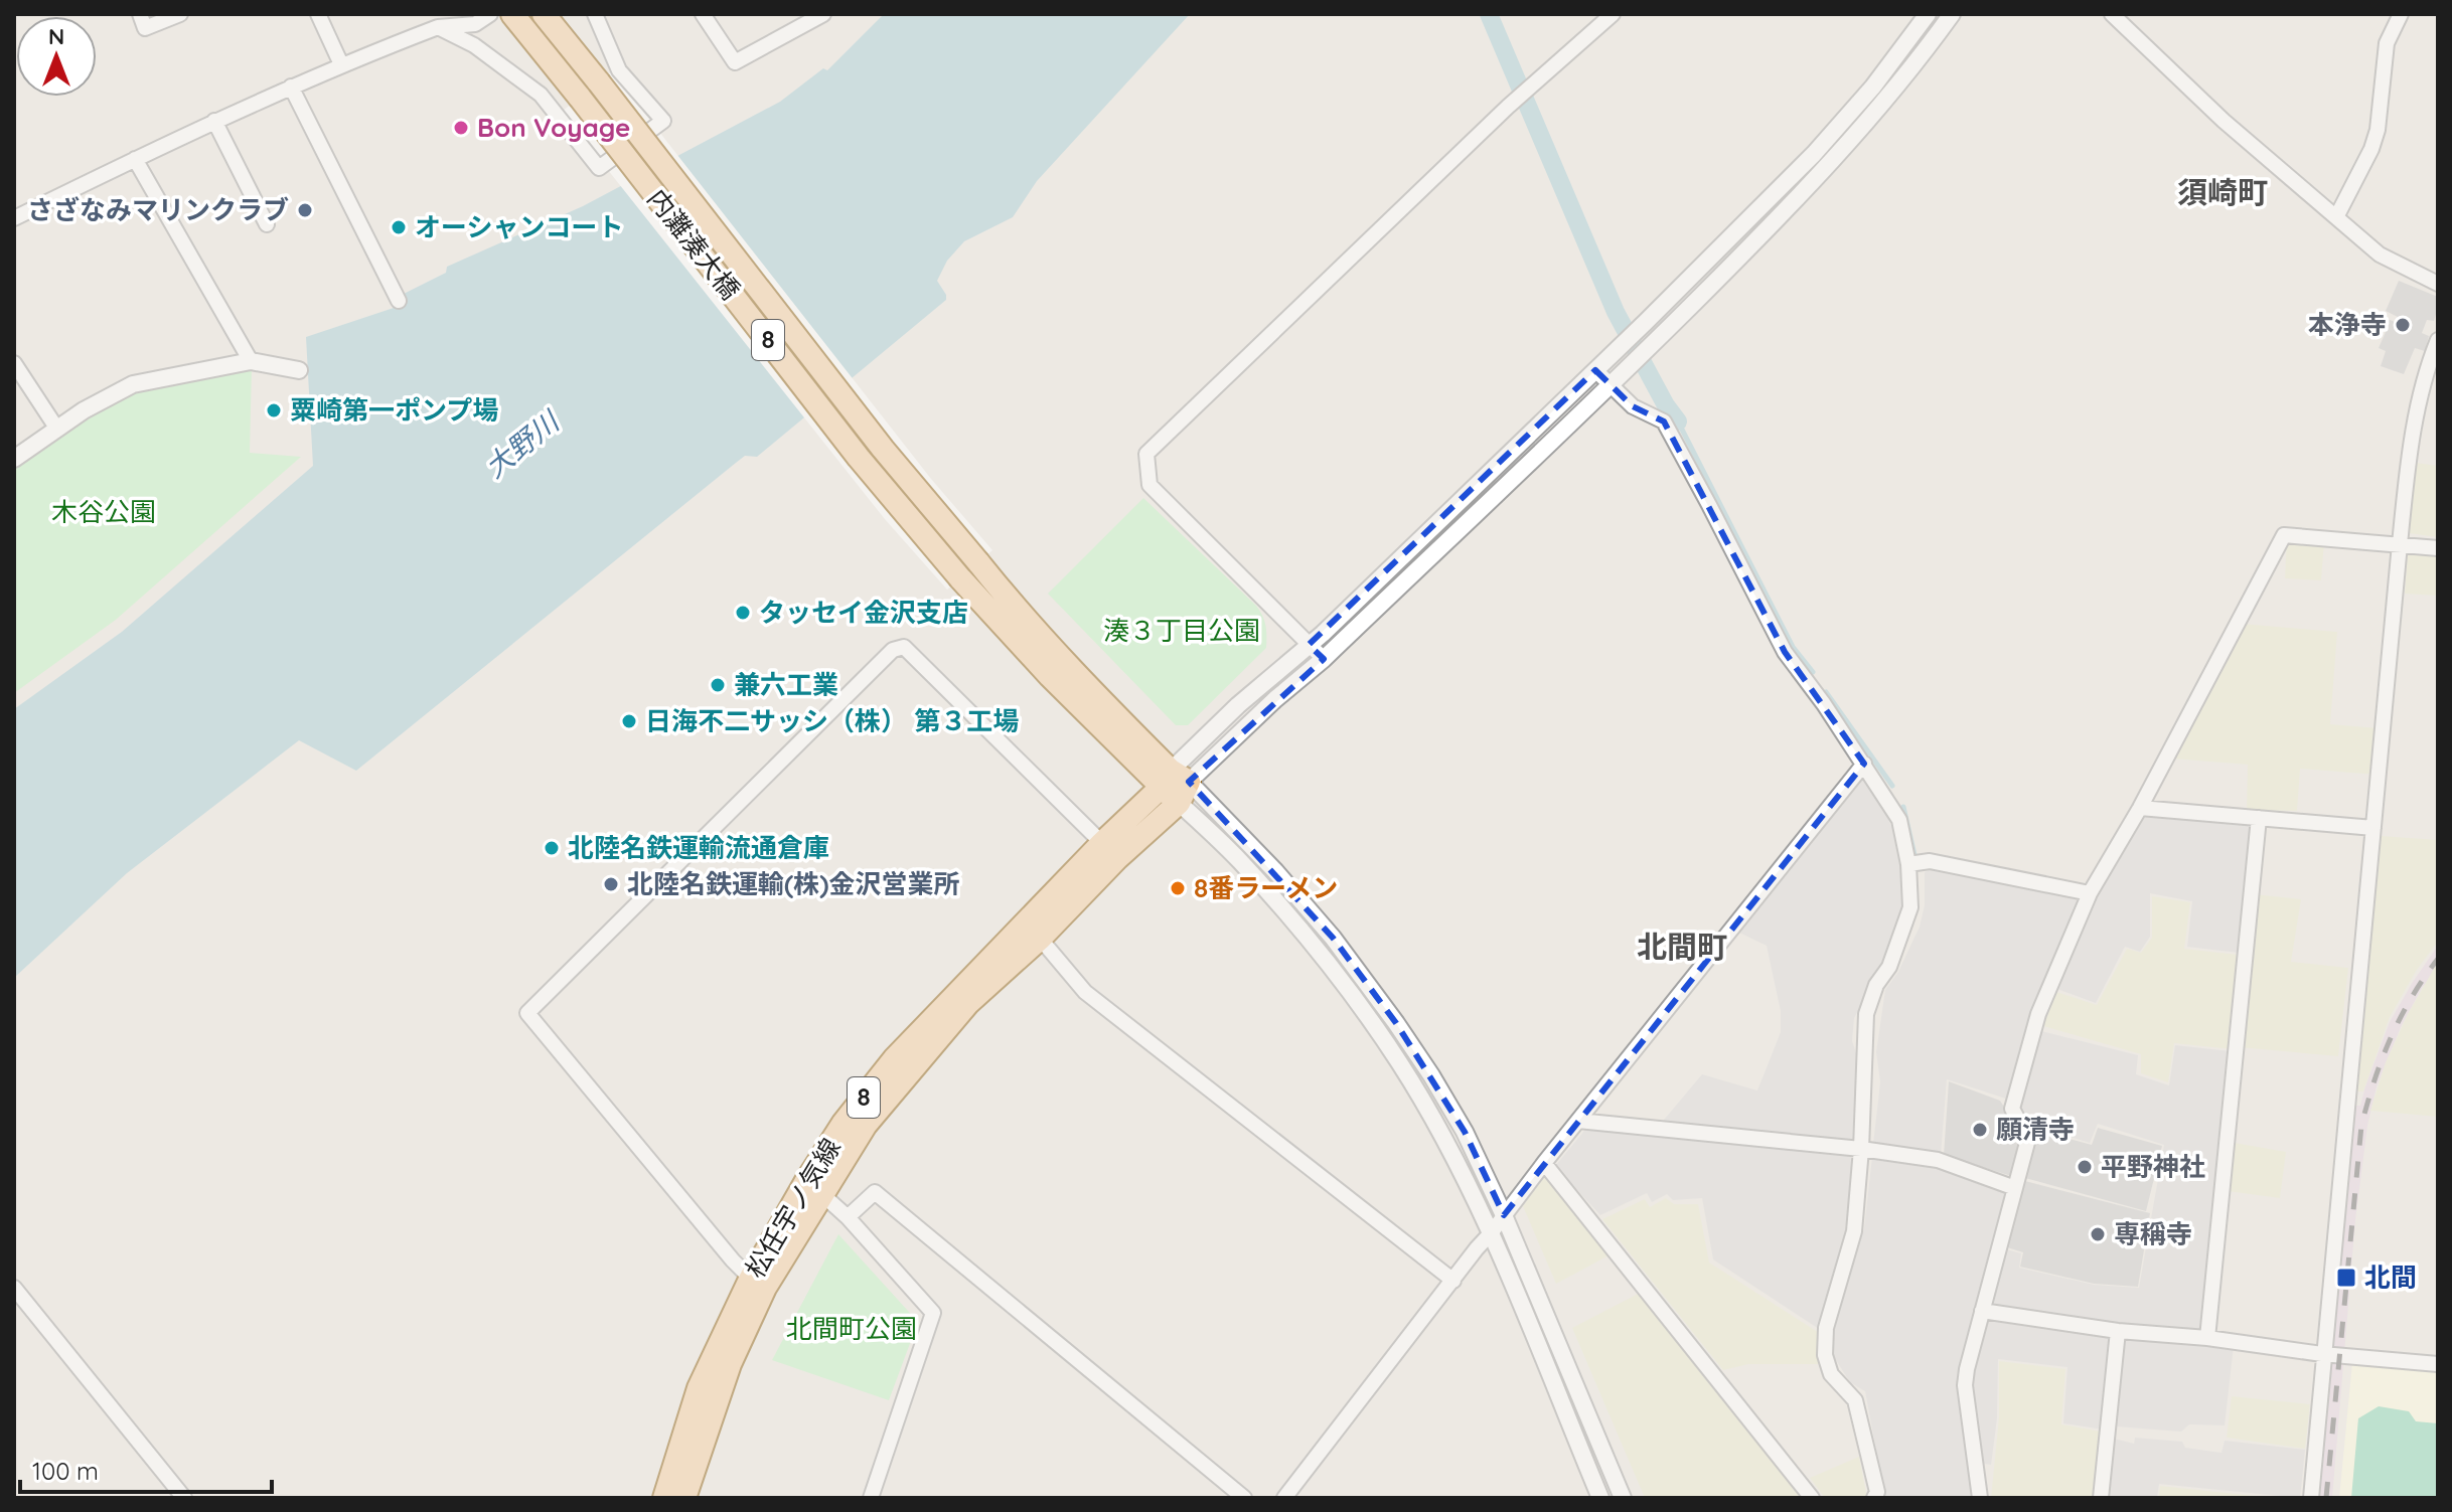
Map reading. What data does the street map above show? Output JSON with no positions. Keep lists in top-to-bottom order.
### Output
{
  "streets": {
    "main road": ["内灘湊大橋", "8", "松任宇ノ気線"]
  },
  "crossings": [
    ["内灘湊大橋", "松任宇ノ気線"]
  ],
  "districts": ["須崎町", "北間町"],
  "water": ["大野川"],
  "parks": ["木谷公園", "湊３丁目公園", "北間町公園"],
  "places": {
    "other": [
      "Bon Voyage",
      "さざなみマリンクラブ",
      "オーシャンコート",
      "本浄寺",
      "粟崎第一ポンプ場",
      "タッセイ金沢支店",
      "兼六工業",
      "日海不二サッシ（株） 第３工場",
      "北陸名鉄運輸流通倉庫",
      "北陸名鉄運輸(株)金沢営業所",
      "8番ラーメン",
      "願清寺",
      "平野神社",
      "専稱寺"
    ],
    "transit": ["北間"]
  },
  "scale_bar": "100 m",
  "north": "top"
}
